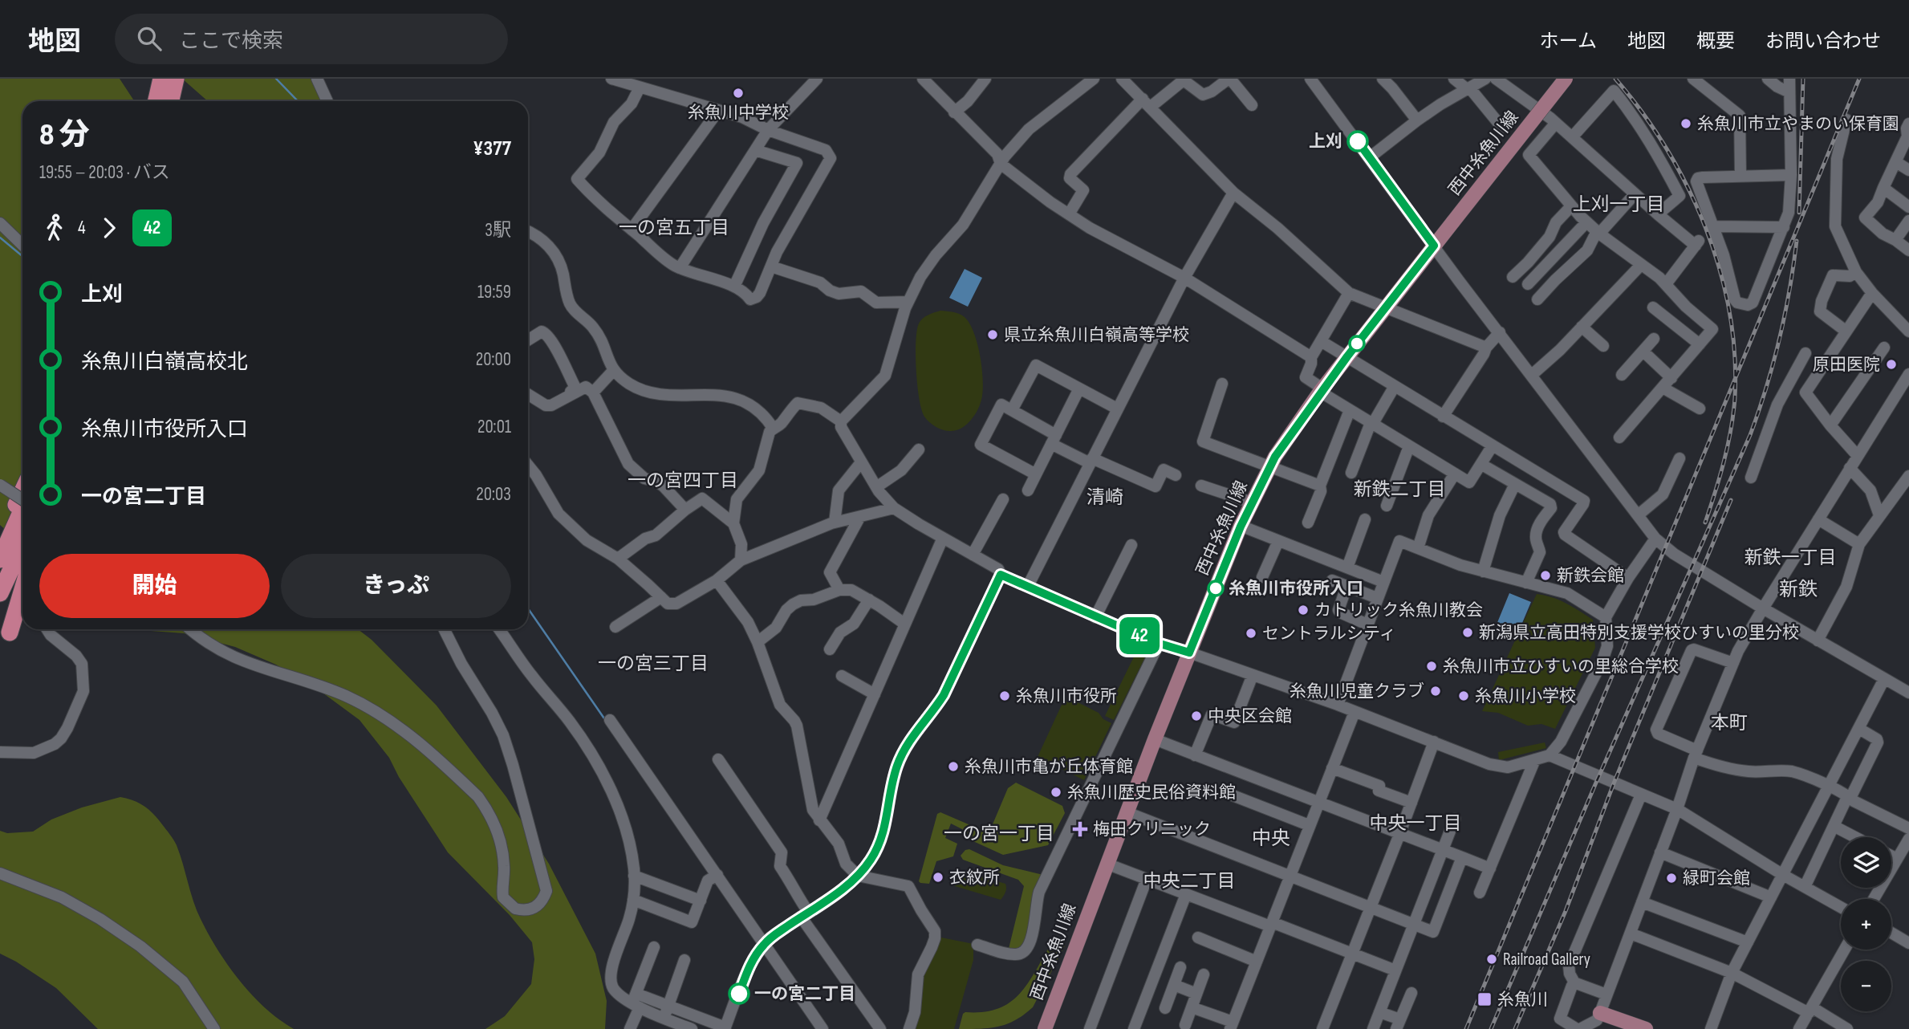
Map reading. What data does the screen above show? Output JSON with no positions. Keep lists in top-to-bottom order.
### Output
{
  "streets": {
    "main road": ["西中糸魚川線"]
  },
  "districts": [
    "上刈一丁目",
    "一の宮五丁目",
    "一の宮四丁目",
    "新鉄二丁目",
    "清崎",
    "新鉄一丁目",
    "新鉄",
    "一の宮三丁目",
    "本町",
    "中央一丁目",
    "一の宮一丁目",
    "中央",
    "中央二丁目"
  ],
  "places": {
    "other": [
      "糸魚川中学校",
      "糸魚川市立やまのい保育園",
      "上刈",
      "県立糸魚川白嶺高等学校",
      "原田医院",
      "新鉄会館",
      "糸魚川市役所入口",
      "カトリック糸魚川教会",
      "新潟県立高田特別支援学校ひすいの里分校",
      "セントラルシティ",
      "糸魚川市立ひすいの里総合学校",
      "糸魚川児童クラブ",
      "糸魚川市役所",
      "糸魚川小学校",
      "中央区会館",
      "糸魚川市亀が丘体育館",
      "糸魚川歴史民俗資料館",
      "衣紋所",
      "緑町会館",
      "Railroad Gallery",
      "一の宮二丁目"
    ],
    "health": ["梅田クリニック"],
    "transit": ["糸魚川"]
  },
  "lines": ["bus line 42"],
  "page": {
    "header": "地図",
    "search": "ここで検索",
    "nav": [
      "ホーム",
      "地図",
      "概要",
      "お問い合わせ"
    ],
    "on_map": "42",
    "heading": ["8 分", "19:55 – 20:03 · バス", "¥377"],
    "legs": ["4", "42", "3駅"],
    "list": [
      {
        "name": "上刈",
        "value": "19:59"
      },
      {
        "name": "糸魚川白嶺高校北",
        "value": "20:00"
      },
      {
        "name": "糸魚川市役所入口",
        "value": "20:01"
      },
      {
        "name": "一の宮二丁目",
        "value": "20:03"
      }
    ],
    "buttons": ["開始", "きっぷ"],
    "map_buttons": ["+", "−"]
  }
}
